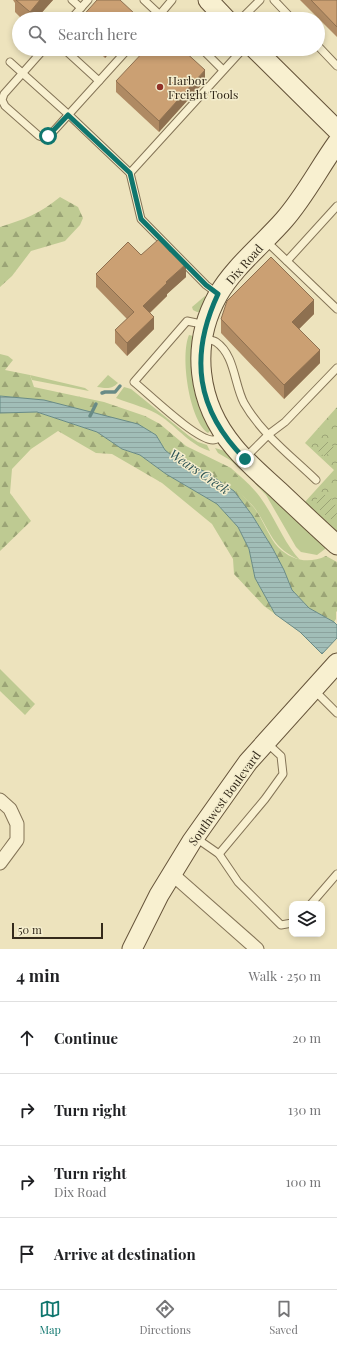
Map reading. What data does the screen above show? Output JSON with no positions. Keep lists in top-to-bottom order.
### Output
{
  "streets": {
    "main road": ["Dix Road", "Southwest Boulevard"]
  },
  "water": ["Wears Creek"],
  "places": ["Harbor Freight Tools"],
  "scale_bar": "50 m",
  "page": {
    "search": "Search here",
    "scale": "50 m",
    "heading": ["4 min", "Walk · 250 m"],
    "list": [
      ["Continue", "20 m"],
      ["Turn right", "130 m"],
      ["Turn right", "Dix Road", "100 m"],
      "Arrive at destination"
    ],
    "nav": ["Map", "Directions", "Saved"]
  }
}
